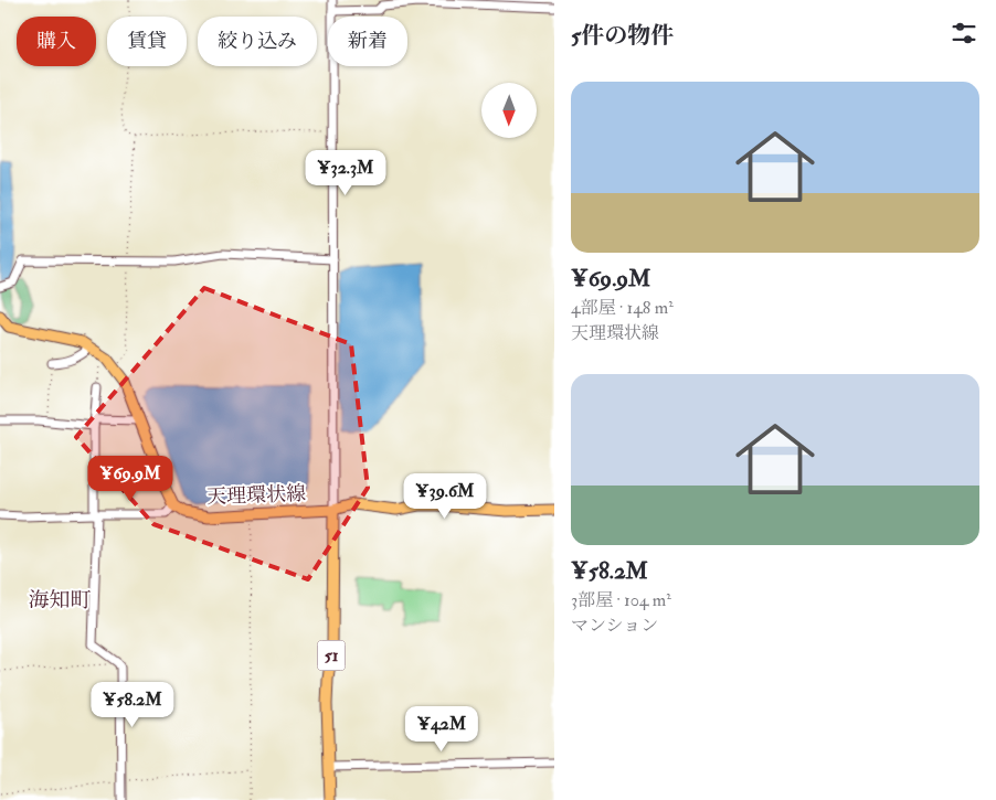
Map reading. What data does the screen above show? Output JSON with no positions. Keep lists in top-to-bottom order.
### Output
{
  "streets": {
    "main road": ["天理環状線", "51"]
  },
  "districts": ["海知町"],
  "north": "bottom",
  "page": {
    "heading": "5件の物件",
    "chip": [
      "購入",
      "賃貸",
      "絞り込み",
      "新着"
    ],
    "list": [
      {
        "name": "¥69.9M",
        "note": "4部屋 · 148 m² · 天理環状線"
      },
      {
        "name": "¥58.2M",
        "note": "3部屋 · 104 m² · マンション"
      }
    ],
    "price": [
      "¥32.3M",
      "¥69.9M",
      "¥39.6M",
      "¥58.2M",
      "¥42M"
    ]
  }
}
